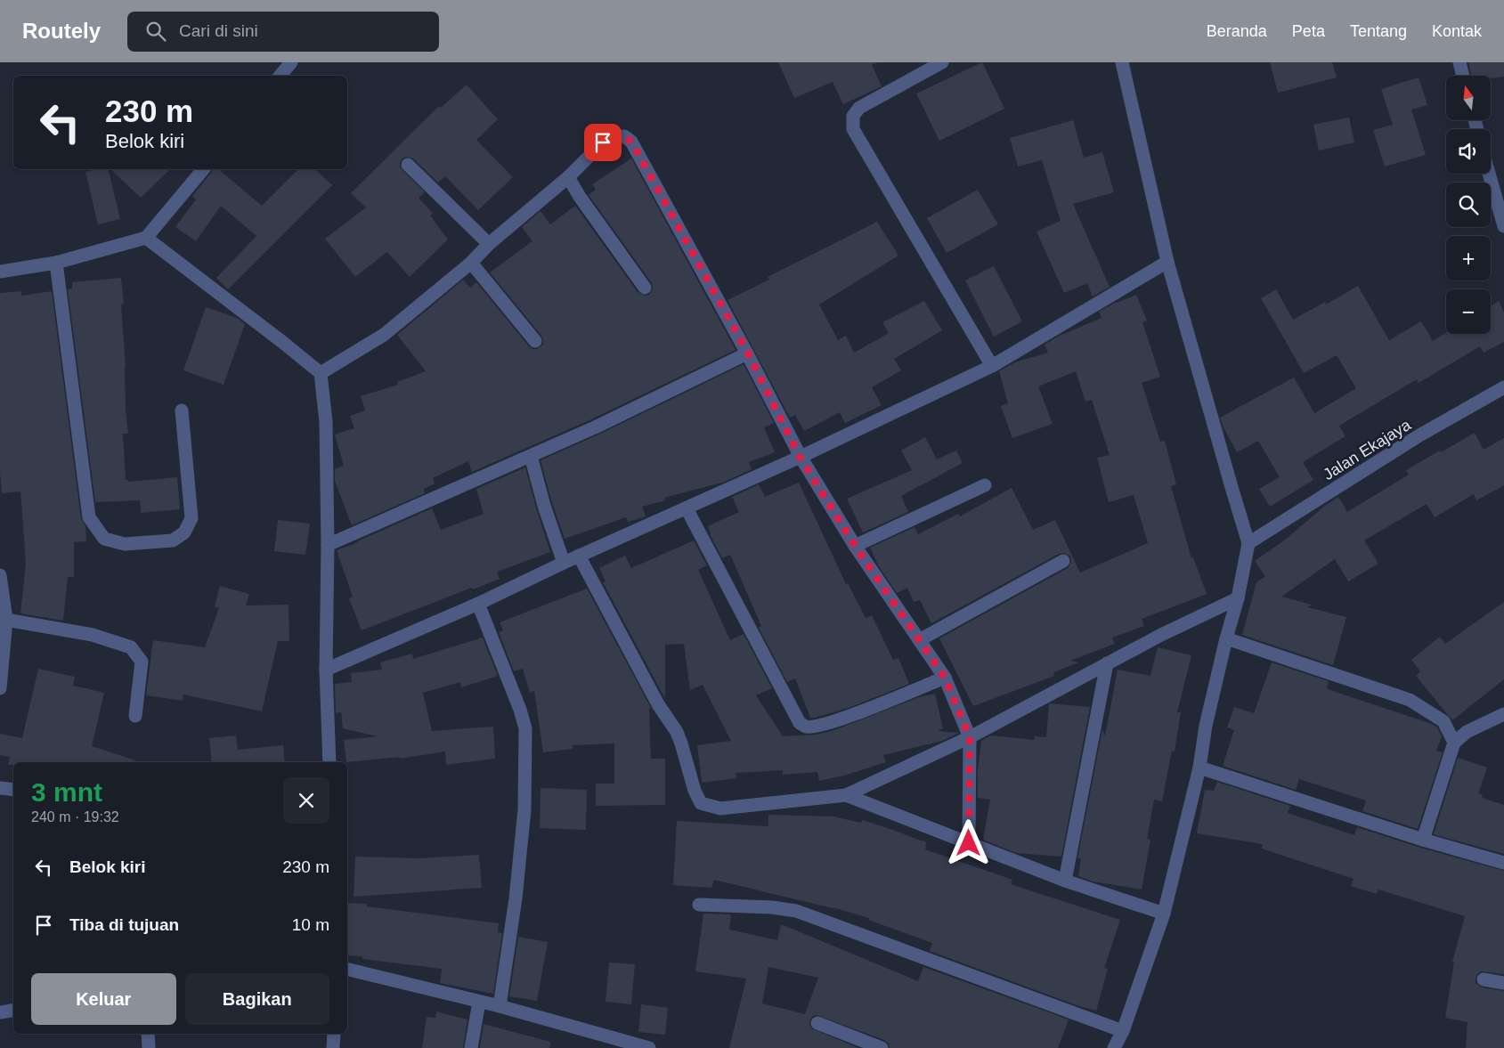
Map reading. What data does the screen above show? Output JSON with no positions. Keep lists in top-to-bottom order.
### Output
{
  "streets": {
    "street": ["Jalan Ekajaya"]
  },
  "north": "top",
  "page": {
    "header": "Routely",
    "search": "Cari di sini",
    "nav": [
      "Beranda",
      "Peta",
      "Tentang",
      "Kontak"
    ],
    "map_buttons": ["+", "−"],
    "turn": ["230 m", "Belok kiri"],
    "heading": ["3 mnt", "240 m · 19:32"],
    "list": [
      {
        "name": "Belok kiri",
        "value": "230 m"
      },
      {
        "name": "Tiba di tujuan",
        "value": "10 m"
      }
    ],
    "buttons": ["Keluar", "Bagikan"]
  }
}
